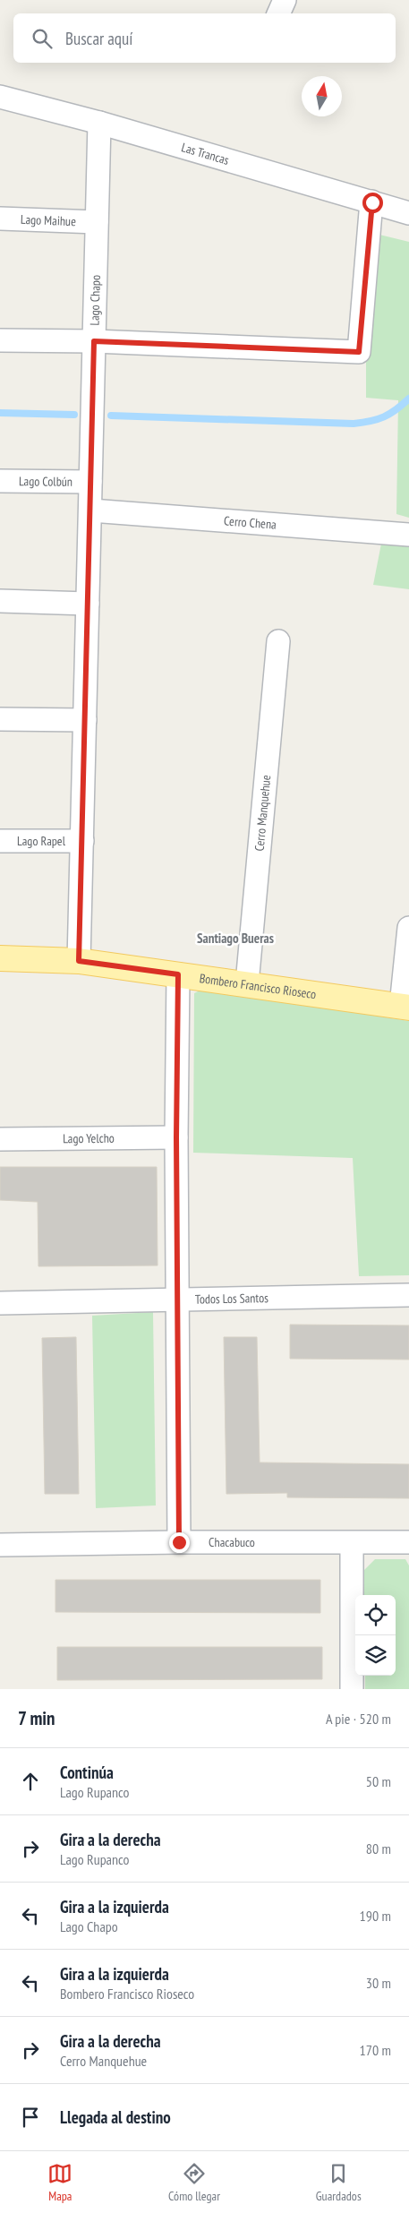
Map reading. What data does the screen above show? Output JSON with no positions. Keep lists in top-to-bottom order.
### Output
{
  "streets": {
    "main road": ["Bombero Francisco Rioseco"],
    "street": [
      "Las Trancas",
      "Lago Maihue",
      "Lago Chapo",
      "Lago Colbún",
      "Cerro Chena",
      "Cerro Manquehue",
      "Lago Rapel",
      "Lago Yelcho",
      "Todos Los Santos",
      "Chacabuco"
    ]
  },
  "crossings": [
    ["Las Trancas", "Lago Chapo"],
    ["Lago Maihue", "Lago Chapo"],
    ["Lago Chapo", "Lago Colbún"],
    ["Lago Chapo", "Cerro Chena"],
    ["Lago Chapo", "Lago Rapel"],
    ["Lago Chapo", "Bombero Francisco Rioseco"],
    ["Cerro Manquehue", "Bombero Francisco Rioseco"]
  ],
  "districts": ["Santiago Bueras"],
  "north": "top",
  "page": {
    "search": "Buscar aquí",
    "heading": ["7 min", "A pie · 520 m"],
    "list": [
      ["Continúa", "Lago Rupanco", "50 m"],
      ["Gira a la derecha", "Lago Rupanco", "80 m"],
      ["Gira a la izquierda", "Lago Chapo", "190 m"],
      ["Gira a la izquierda", "Bombero Francisco Rioseco", "30 m"],
      ["Gira a la derecha", "Cerro Manquehue", "170 m"],
      "Llegada al destino"
    ],
    "nav": ["Mapa", "Cómo llegar", "Guardados"]
  }
}
